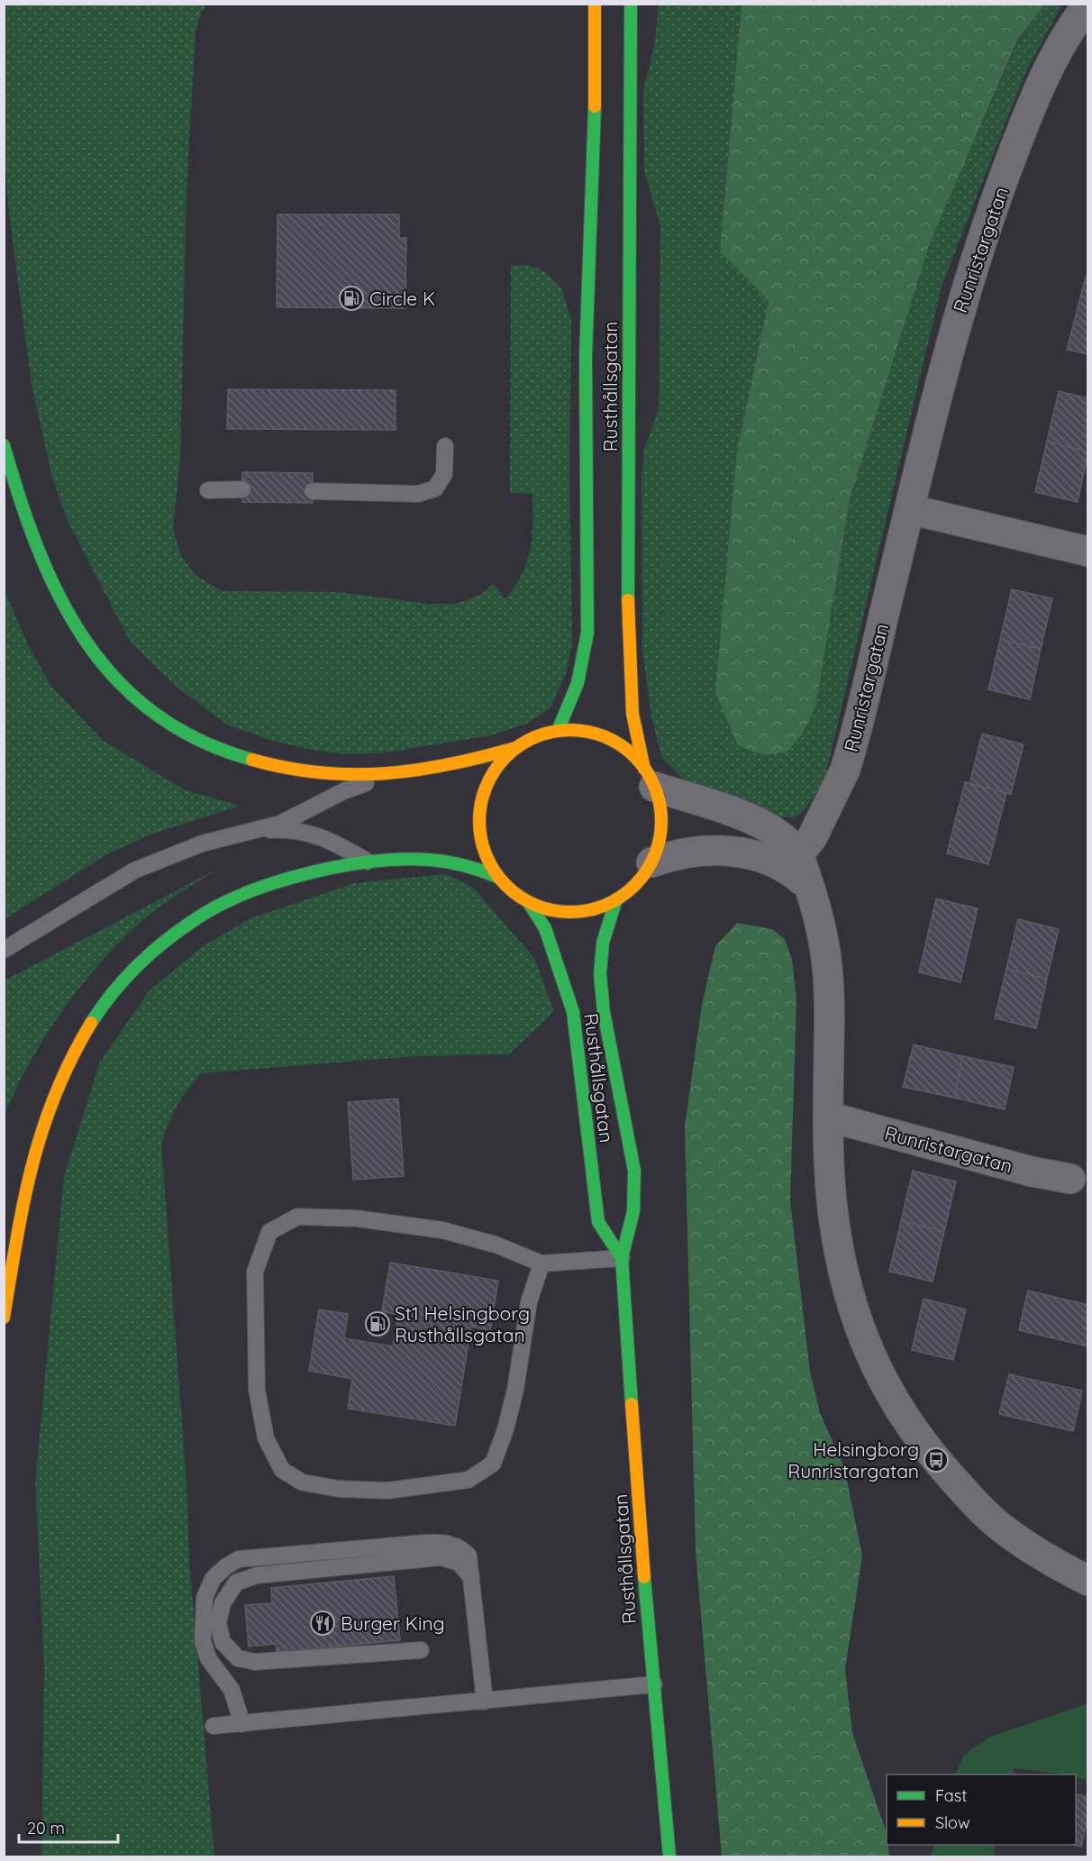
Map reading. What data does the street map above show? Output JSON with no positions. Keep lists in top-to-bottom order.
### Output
{
  "streets": {
    "main road": ["Rusthållsgatan"],
    "street": ["Runristargatan"]
  },
  "places": {
    "fuel station": ["Circle K", "St1 Helsingborg Rusthållsgatan"],
    "bus stop": ["Helsingborg Runristargatan"],
    "restaurant": ["Burger King"]
  },
  "legend": ["Fast", "Slow"],
  "scale_bar": "20 m"
}
